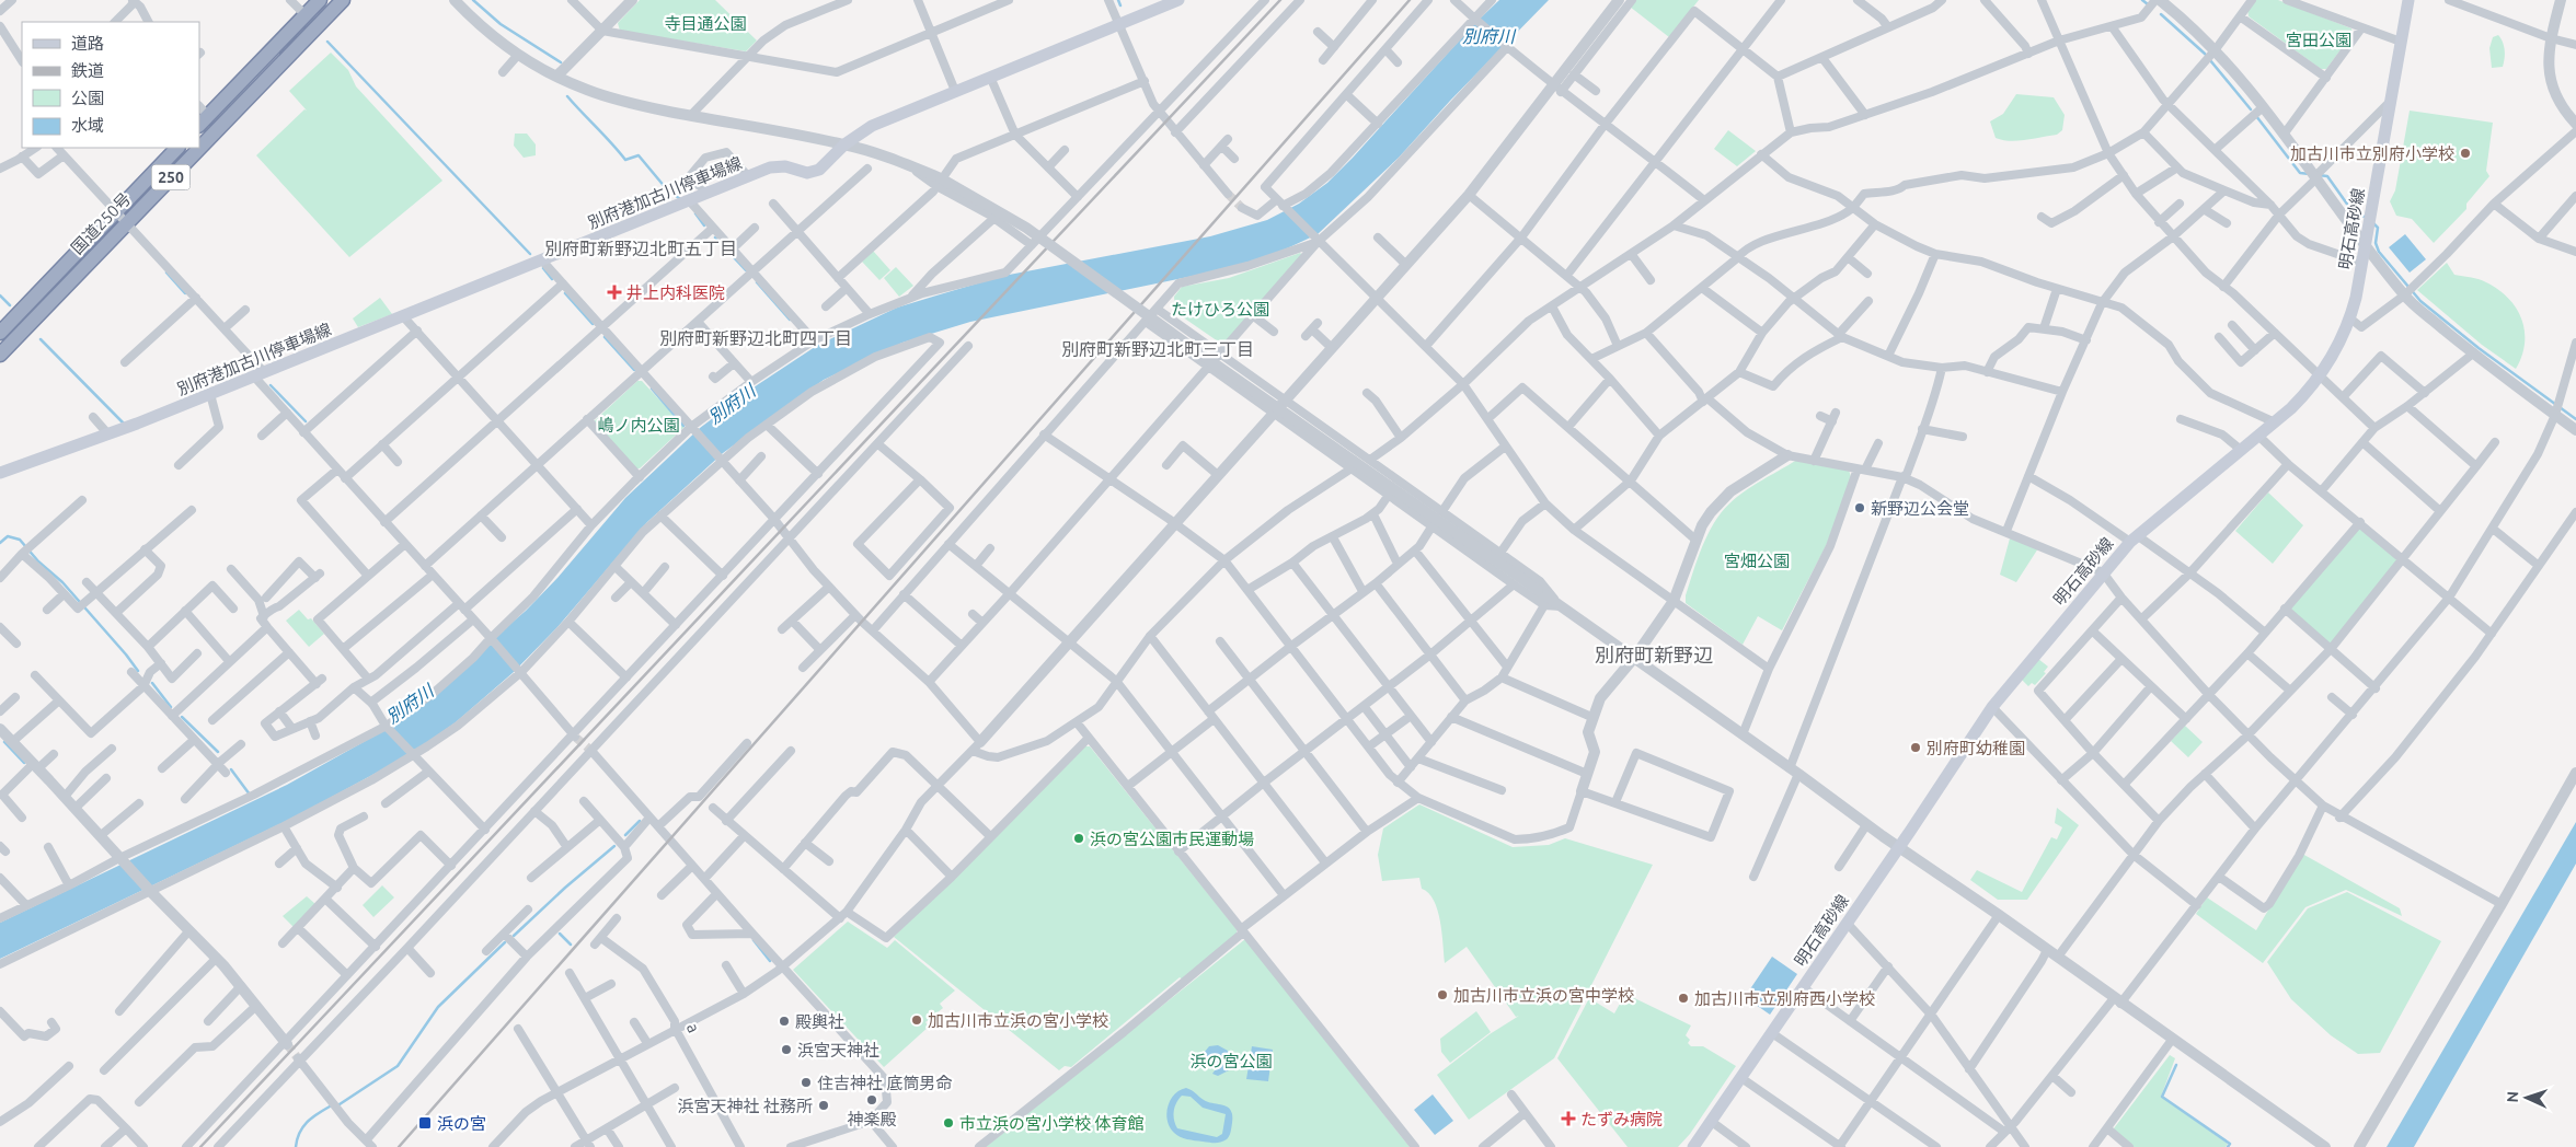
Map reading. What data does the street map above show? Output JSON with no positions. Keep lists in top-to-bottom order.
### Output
{
  "streets": {
    "highway": ["250", "国道250号"],
    "main road": ["別府港加古川停車場線", "明石高砂線"],
    "street": ["a"]
  },
  "districts": [
    "別府町新野辺北町五丁目",
    "別府町新野辺北町四丁目",
    "別府町新野辺北町三丁目",
    "別府町新野辺"
  ],
  "water": ["別府川"],
  "parks": [
    "寺目通公園",
    "宮田公園",
    "たけひろ公園",
    "嶋ノ内公園",
    "宮畑公園",
    "浜の宮公園"
  ],
  "places": {
    "other": [
      "加古川市立別府小学校",
      "新野辺公会堂",
      "別府町幼稚園",
      "浜の宮公園市民運動場",
      "加古川市立浜の宮中学校",
      "加古川市立別府西小学校",
      "加古川市立浜の宮小学校",
      "殿輿社",
      "浜宮天神社",
      "住吉神社 底筒男命",
      "神楽殿",
      "浜宮天神社 社務所",
      "市立浜の宮小学校 体育館"
    ],
    "health": ["井上内科医院", "たずみ病院"],
    "transit": ["浜の宮"]
  },
  "legend": [
    "道路",
    "鉄道",
    "公園",
    "水域"
  ],
  "north": "left"
}
